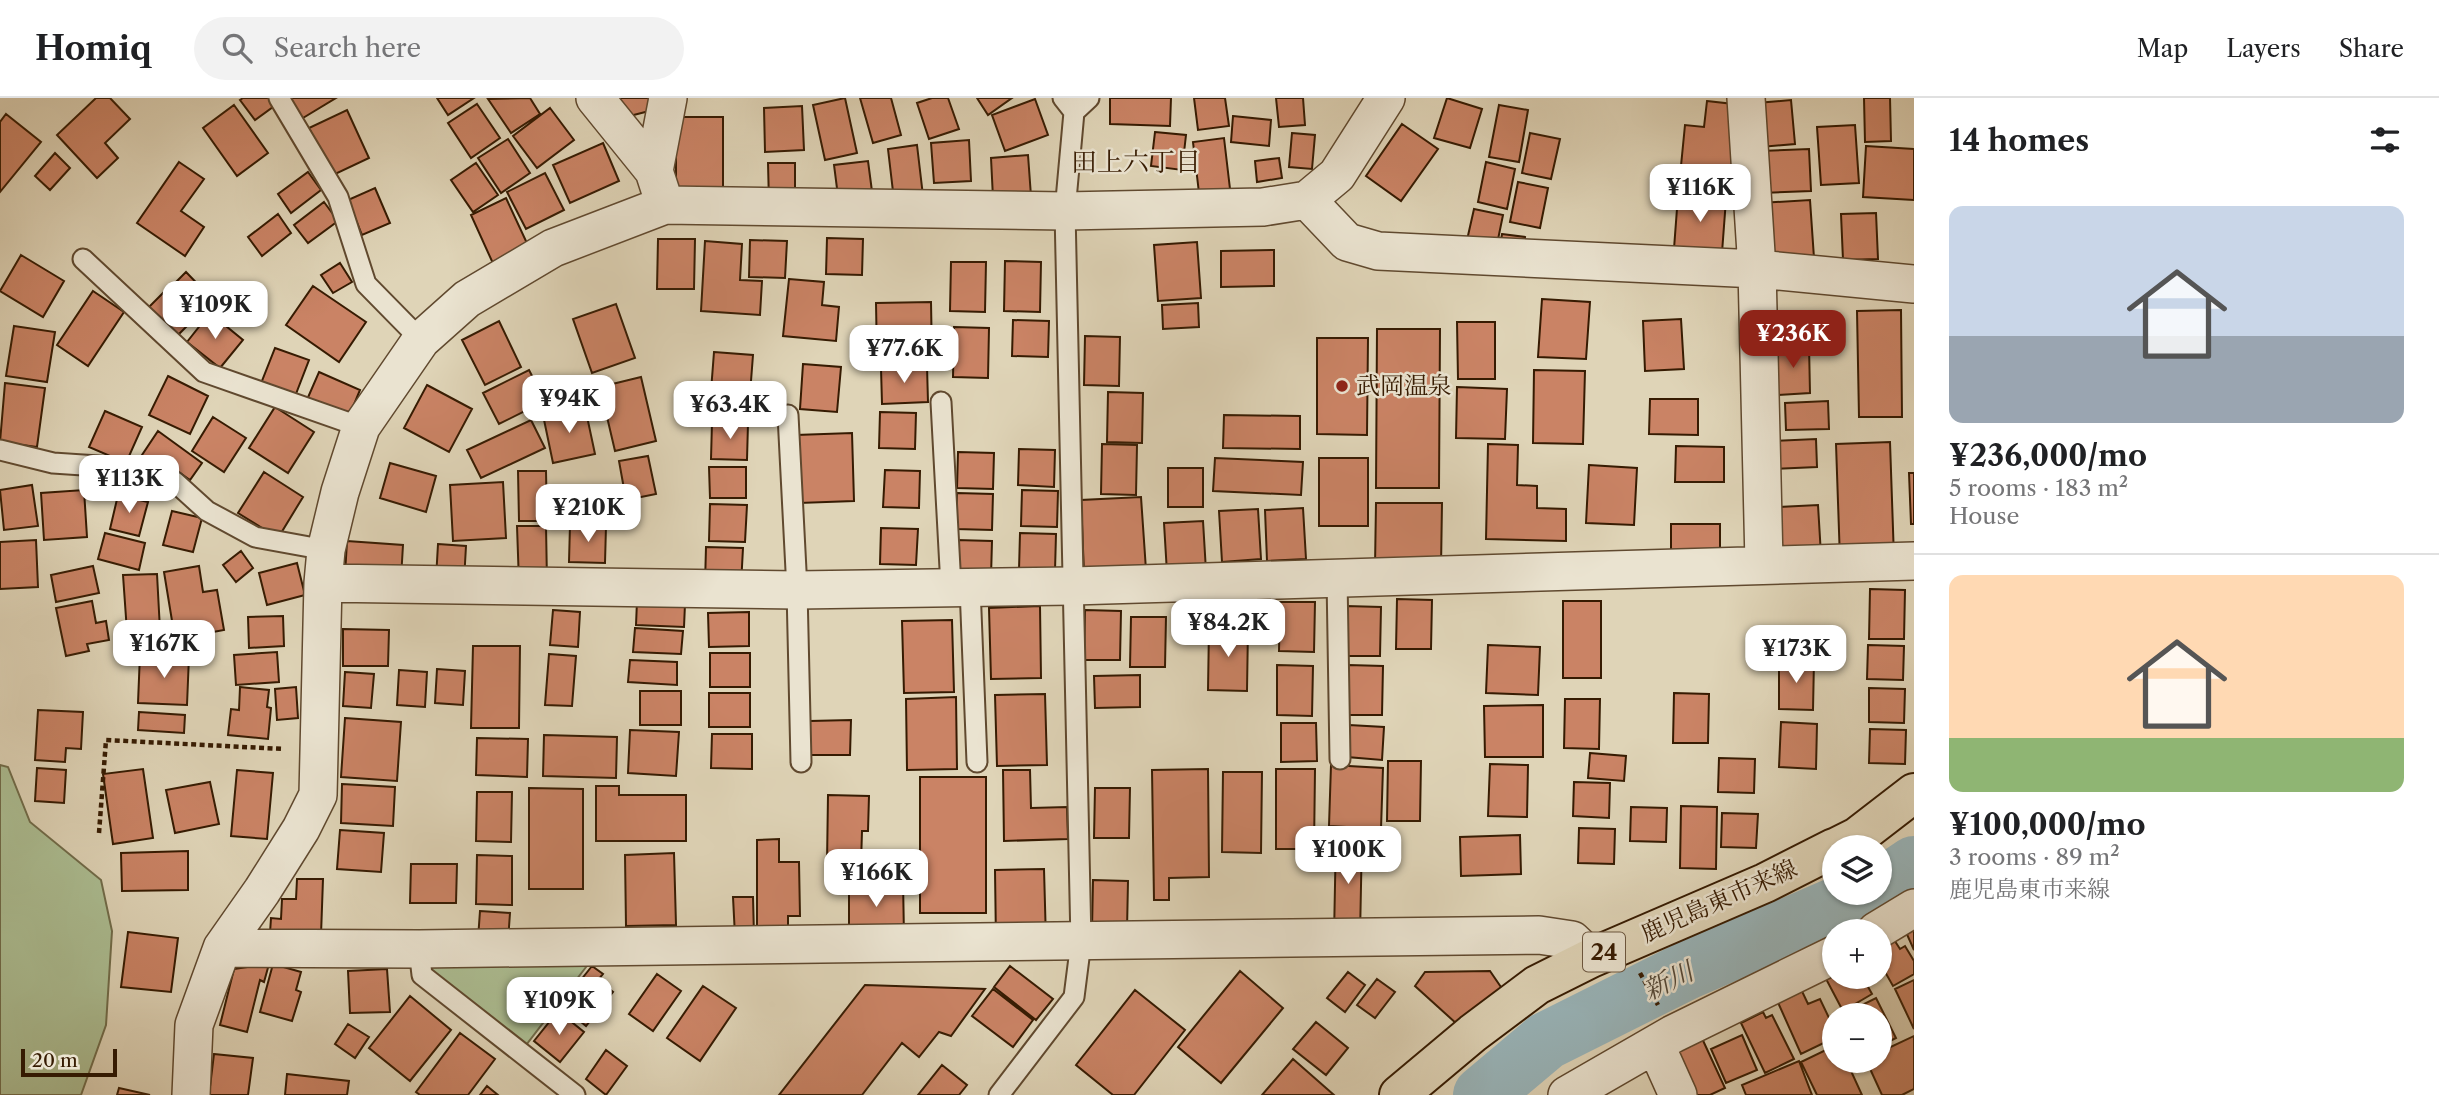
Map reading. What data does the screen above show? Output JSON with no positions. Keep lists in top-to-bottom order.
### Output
{
  "streets": {
    "main road": ["鹿児島東市来線", "24"]
  },
  "districts": ["田上六丁目"],
  "water": ["新川"],
  "places": ["武岡温泉"],
  "scale_bar": "20 m",
  "page": {
    "header": "Homiq",
    "search": "Search here",
    "nav": ["Map", "Layers", "Share"],
    "heading": "14 homes",
    "price": [
      "¥116K",
      "¥109K",
      "¥236K",
      "¥77.6K",
      "¥94K",
      "¥63.4K",
      "¥113K",
      "¥210K",
      "¥84.2K",
      "¥167K",
      "¥173K",
      "¥100K",
      "¥166K",
      "¥109K"
    ],
    "list": [
      {
        "name": "¥236,000/mo",
        "note": "5 rooms · 183 m² · House"
      },
      {
        "name": "¥100,000/mo",
        "note": "3 rooms · 89 m² · 鹿児島東市来線"
      }
    ],
    "map_buttons": ["+", "−"],
    "scale": "20 m"
  }
}
